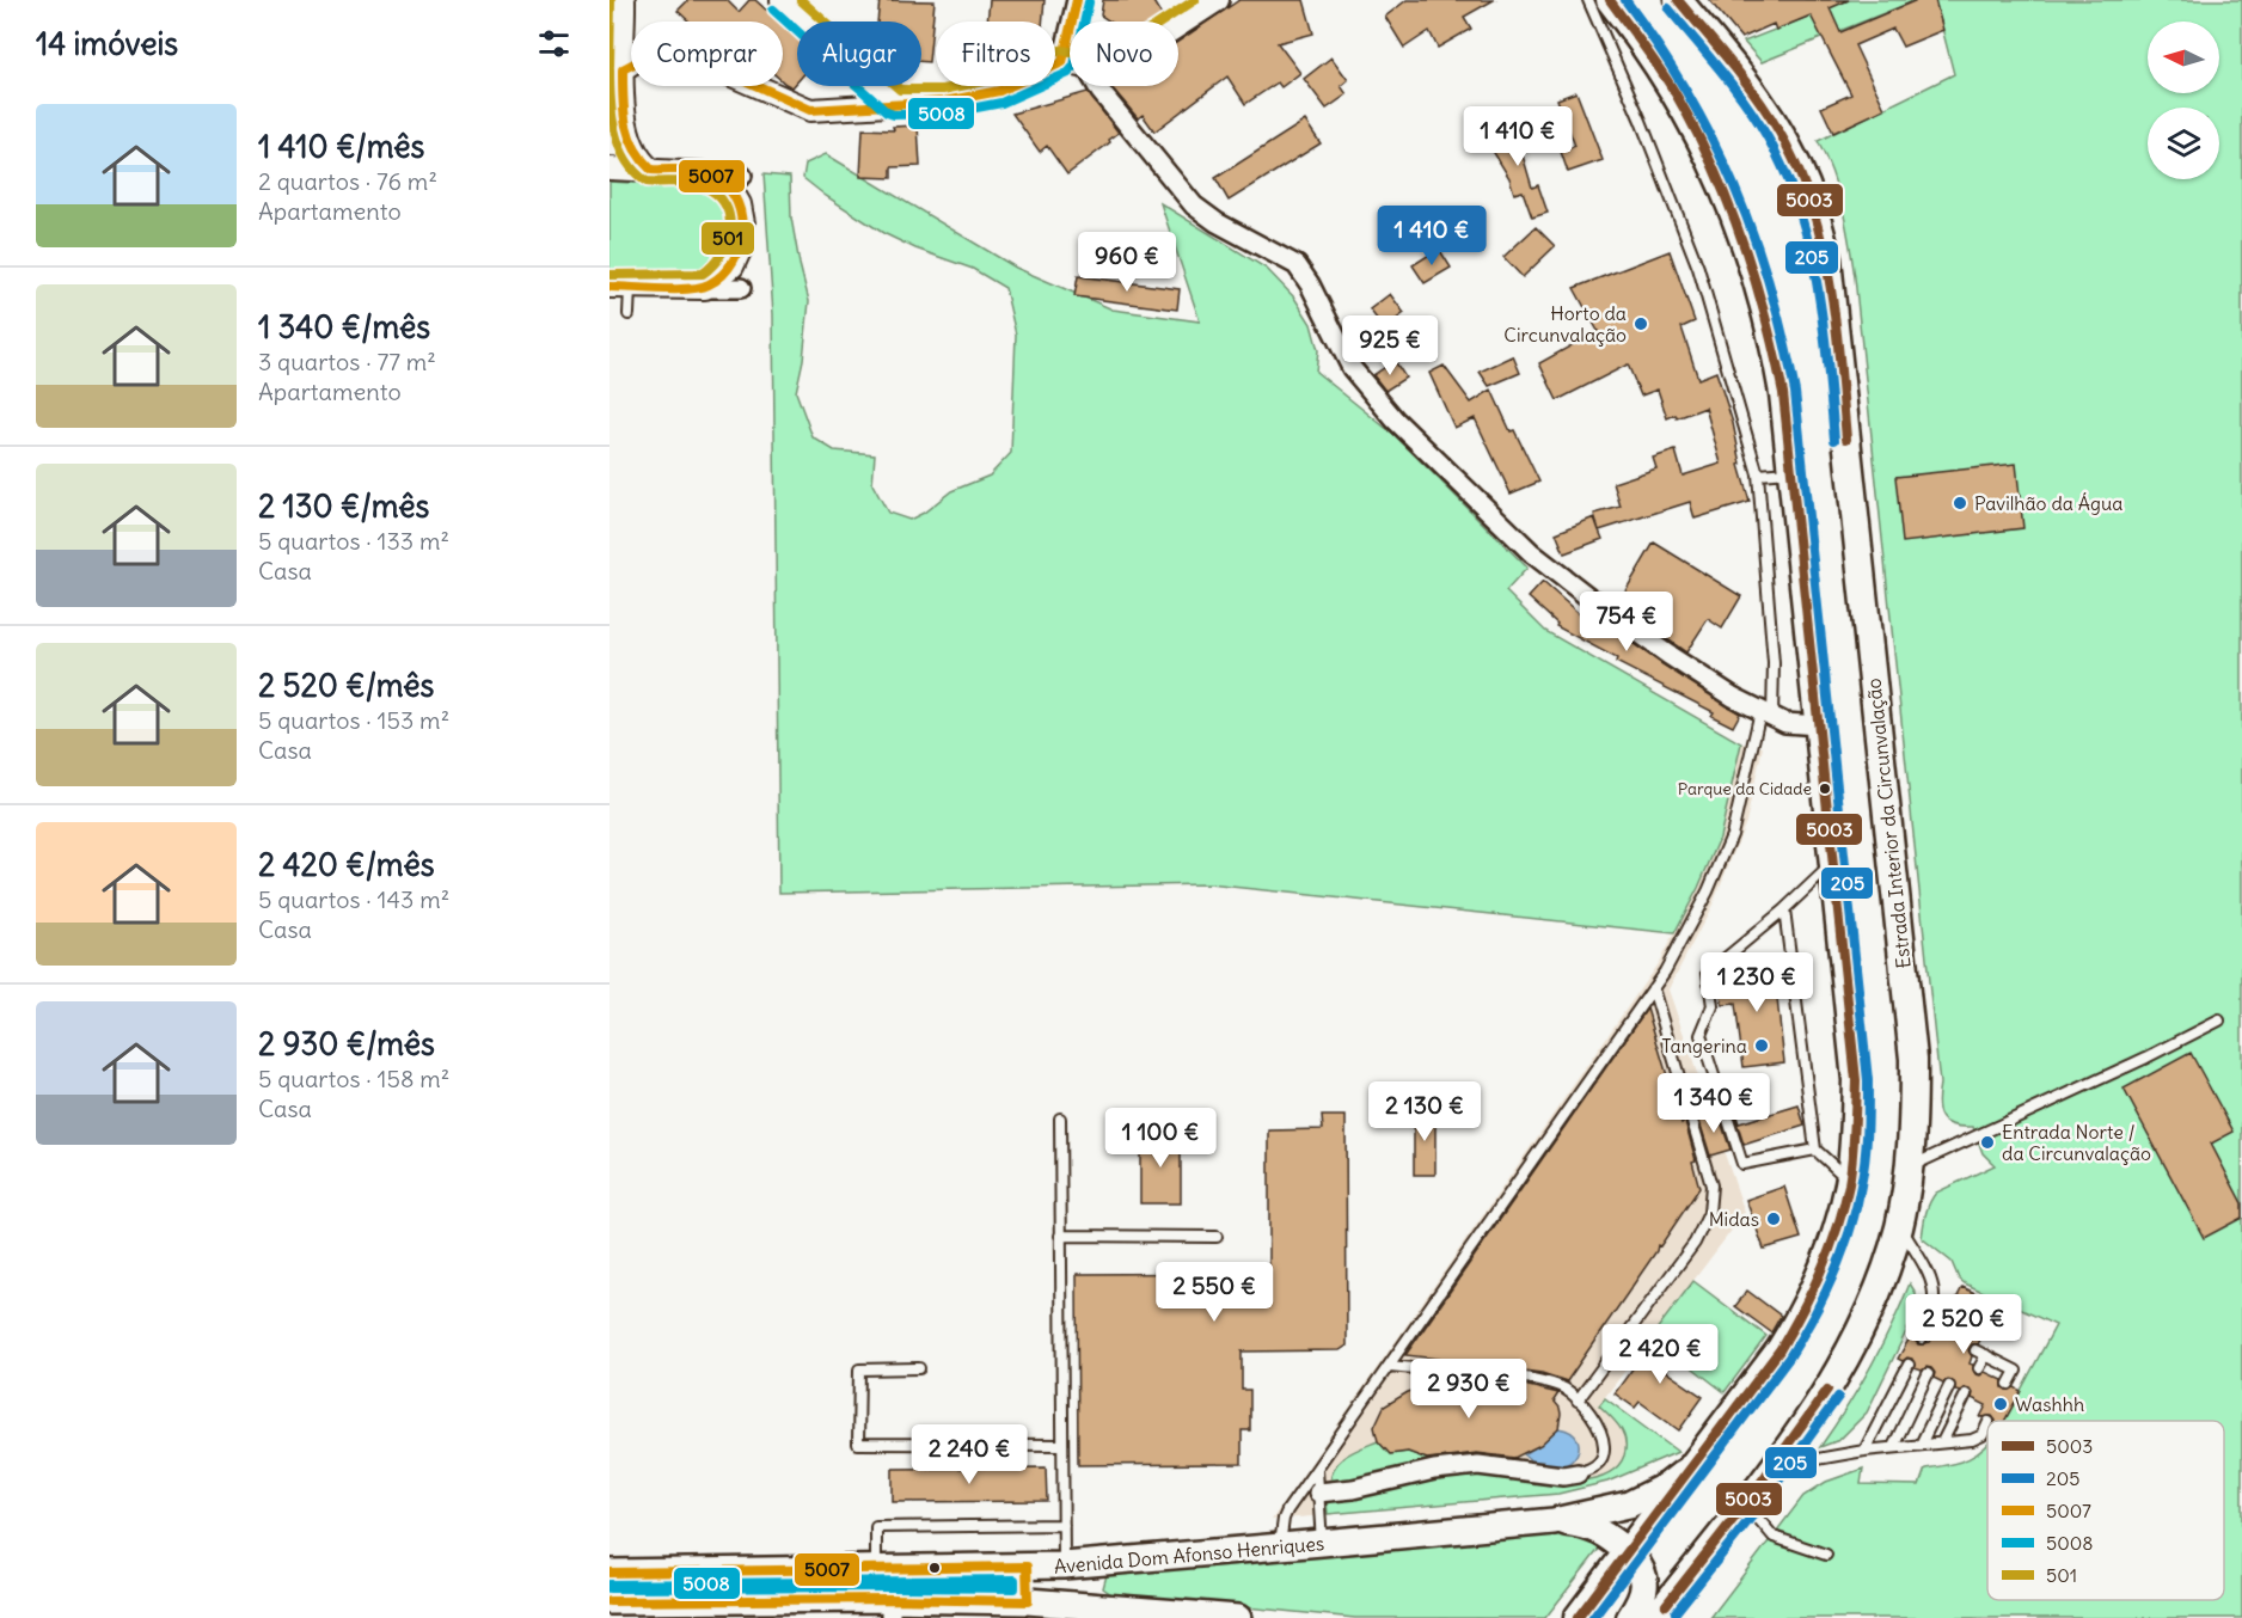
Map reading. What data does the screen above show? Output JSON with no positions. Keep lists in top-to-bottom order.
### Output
{
  "streets": {
    "main road": ["Estrada Interior da Circunvalação", "Avenida Dom Afonso Henriques"]
  },
  "places": [
    "Horto da Circunvalação",
    "Pavilhão da Água",
    "Parque da Cidade",
    "Tangerina",
    "Entrada Norte / da Circunvalação",
    "Midas",
    "Washhh"
  ],
  "lines": [
    "transit line 5003",
    "transit line 205",
    "transit line 5007",
    "transit line 501",
    "transit line 5008"
  ],
  "legend": [
    "5003",
    "205",
    "5007",
    "5008",
    "501"
  ],
  "north": "left",
  "page": {
    "heading": "14 imóveis",
    "chip": [
      "Comprar",
      "Alugar",
      "Filtros",
      "Novo"
    ],
    "list": [
      {
        "name": "1 410 €/mês",
        "note": "2 quartos · 76 m² · Apartamento"
      },
      {
        "name": "1 340 €/mês",
        "note": "3 quartos · 77 m² · Apartamento"
      },
      {
        "name": "2 130 €/mês",
        "note": "5 quartos · 133 m² · Casa"
      },
      {
        "name": "2 520 €/mês",
        "note": "5 quartos · 153 m² · Casa"
      },
      {
        "name": "2 420 €/mês",
        "note": "5 quartos · 143 m² · Casa"
      },
      {
        "name": "2 930 €/mês",
        "note": "5 quartos · 158 m² · Casa"
      }
    ],
    "price": [
      "1 410 €",
      "1 410 €",
      "960 €",
      "925 €",
      "754 €",
      "1 230 €",
      "1 340 €",
      "2 130 €",
      "1 100 €",
      "2 550 €",
      "2 520 €",
      "2 420 €",
      "2 930 €",
      "2 240 €"
    ]
  }
}
